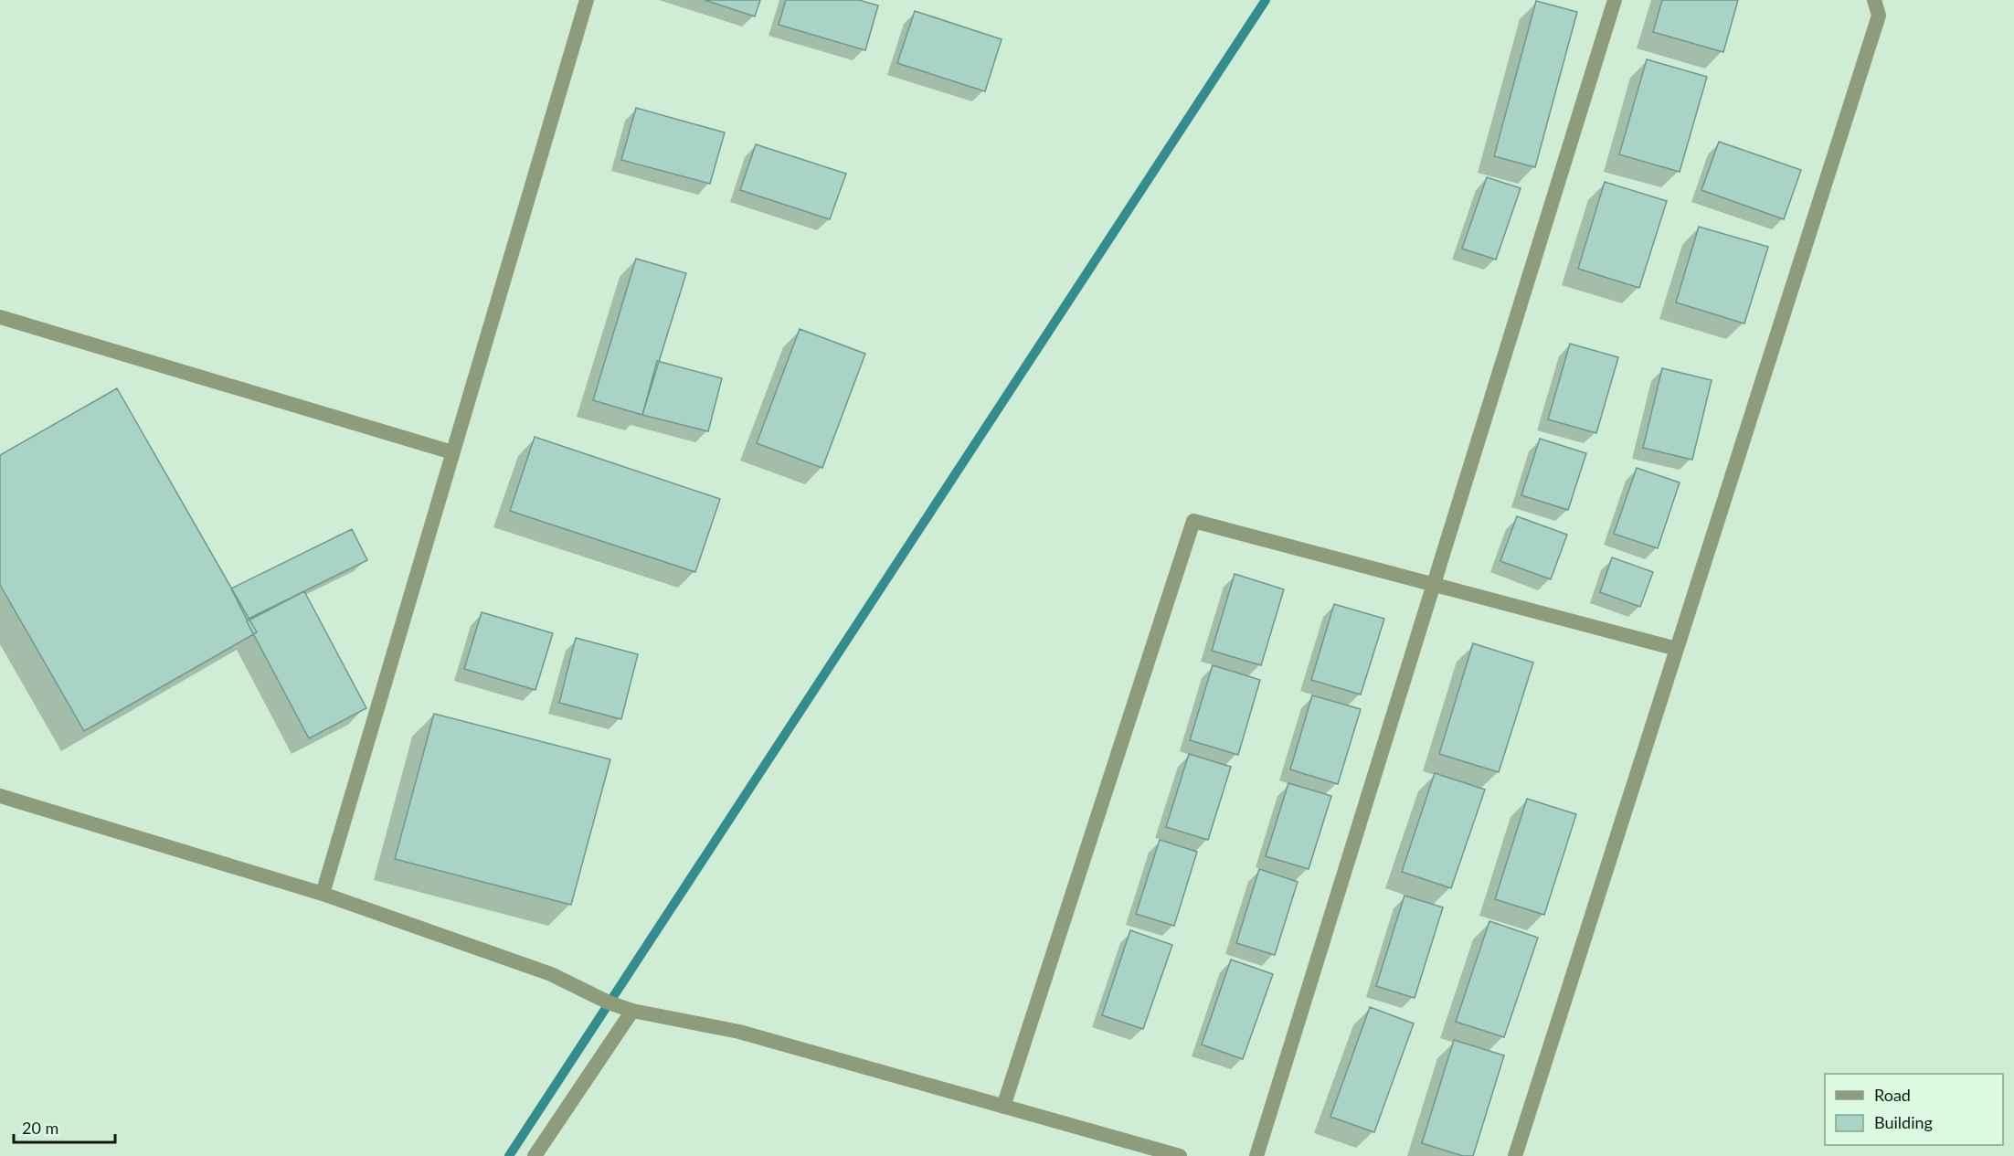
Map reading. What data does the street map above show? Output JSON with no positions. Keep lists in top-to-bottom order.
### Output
{
  "legend": ["Road", "Building"],
  "scale_bar": "20 m"
}
